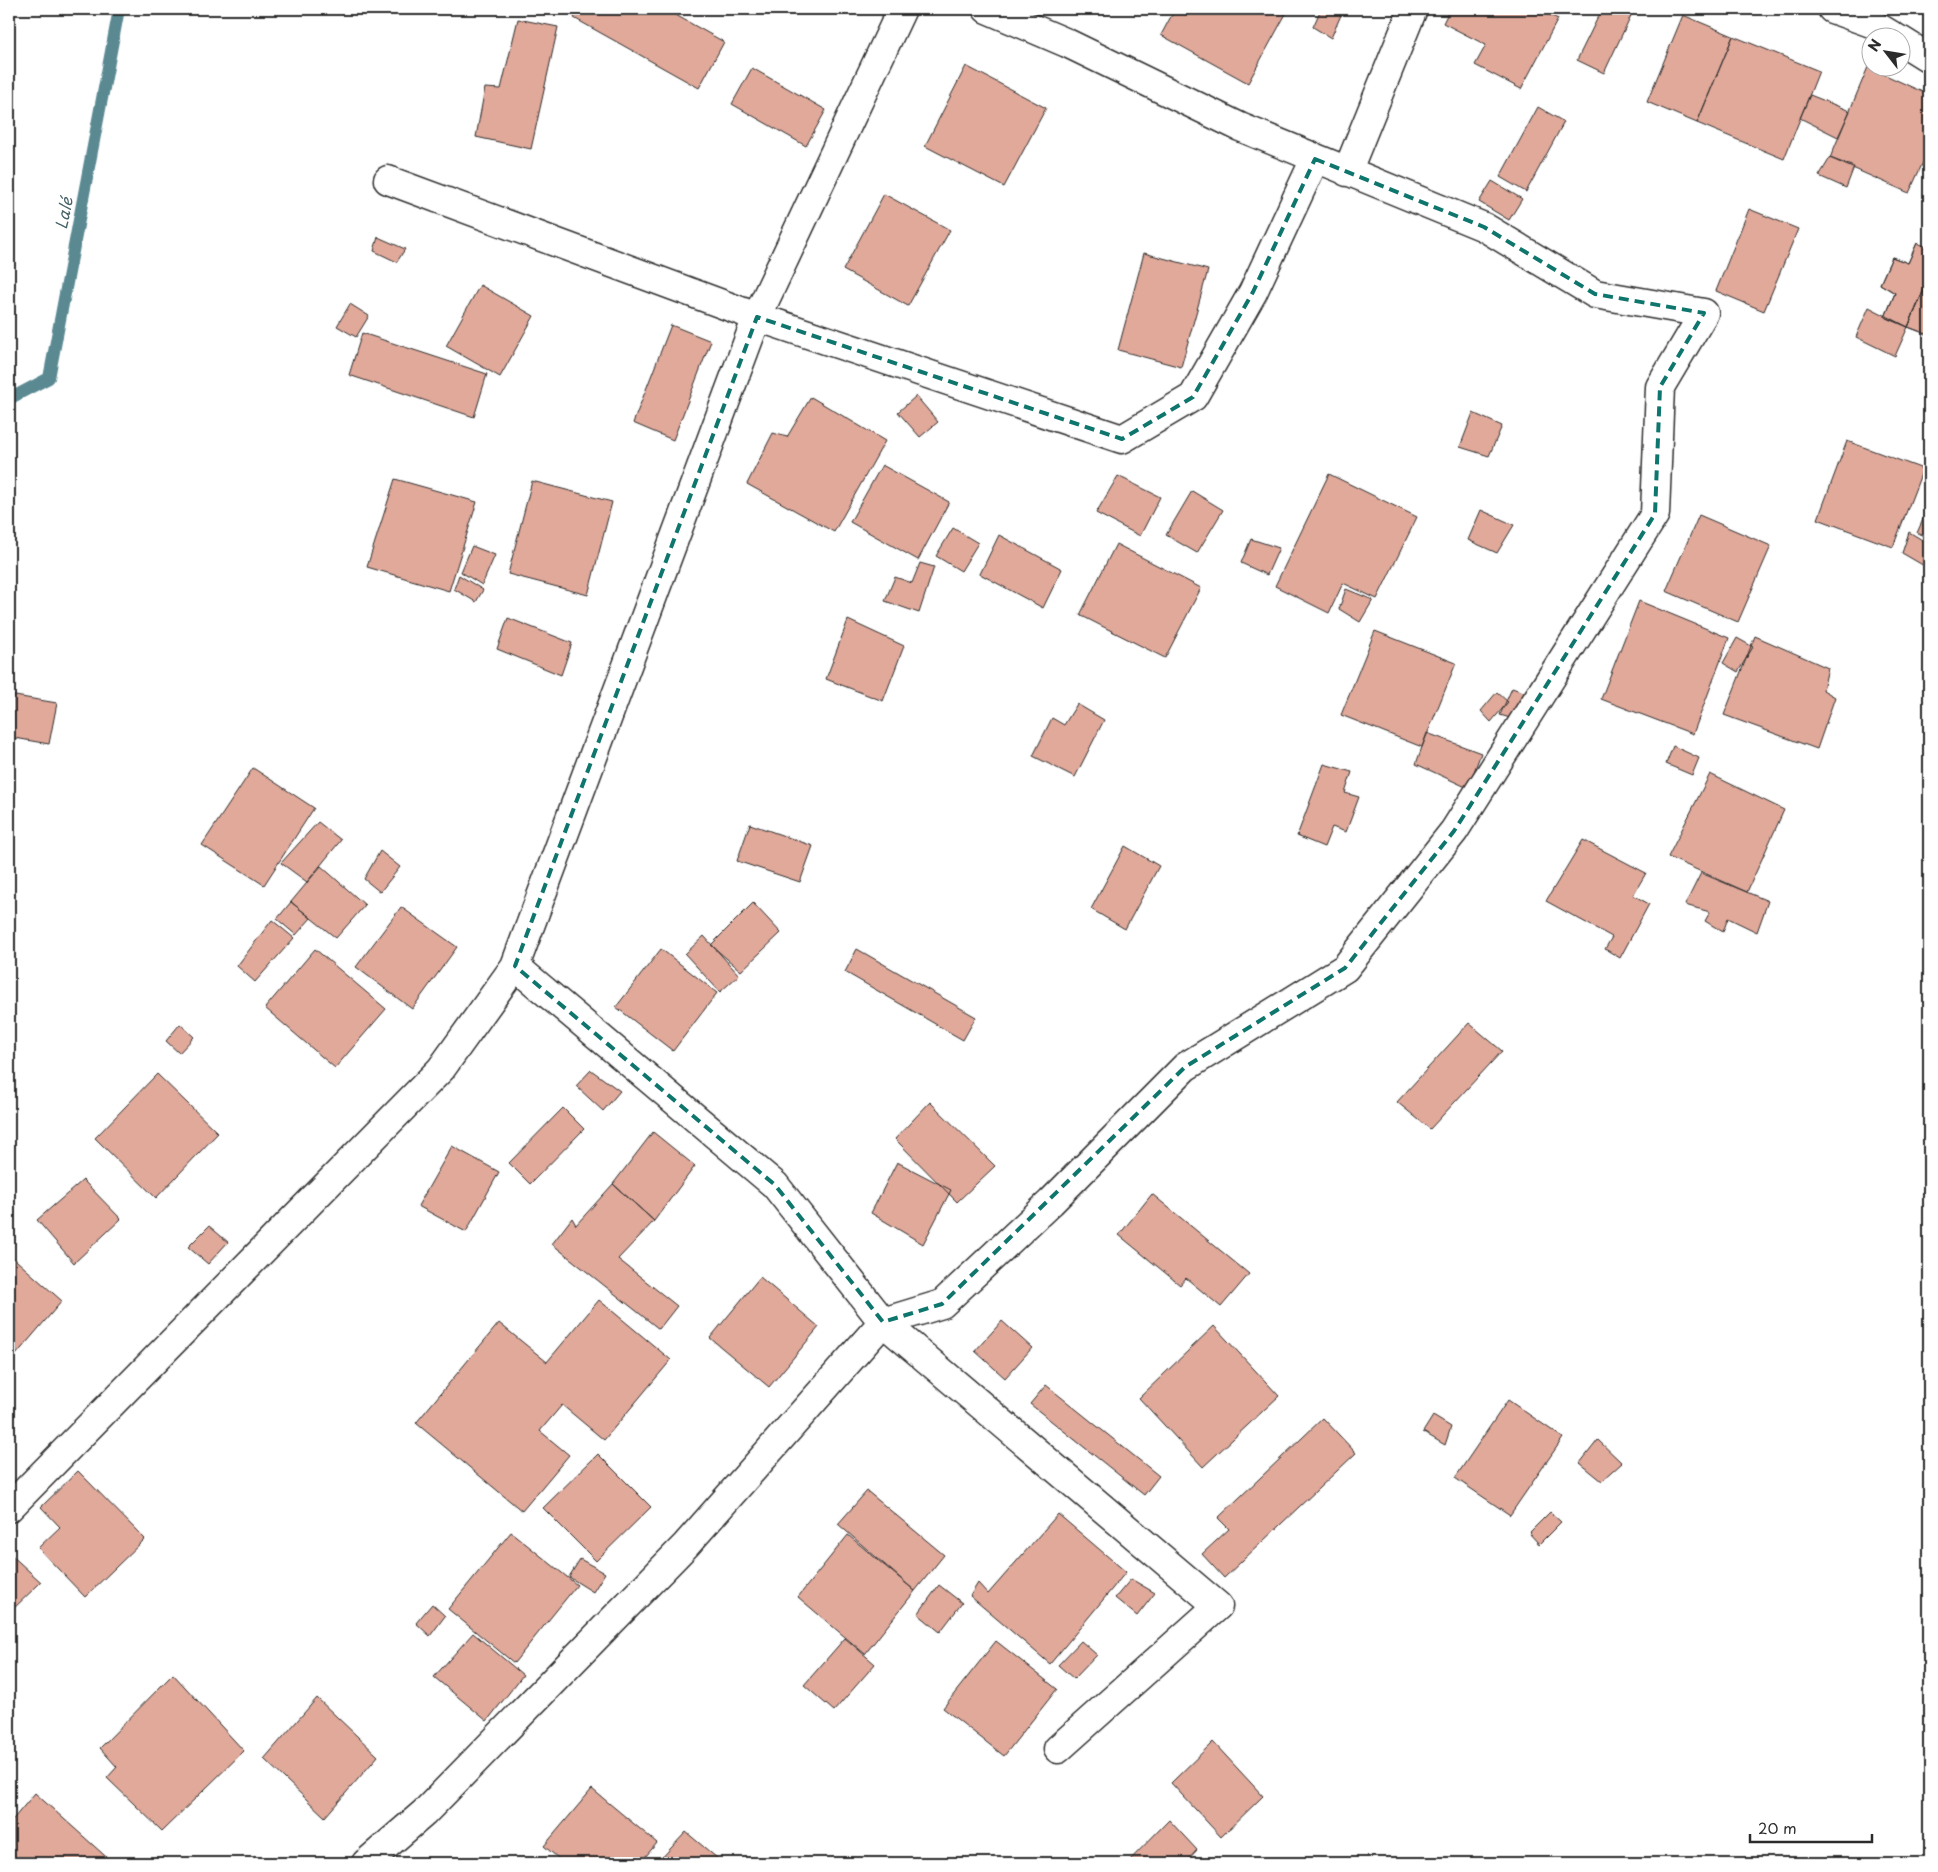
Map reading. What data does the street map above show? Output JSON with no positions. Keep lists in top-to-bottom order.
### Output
{
  "water": ["Lalé"],
  "scale_bar": "20 m",
  "north": "top left"
}
